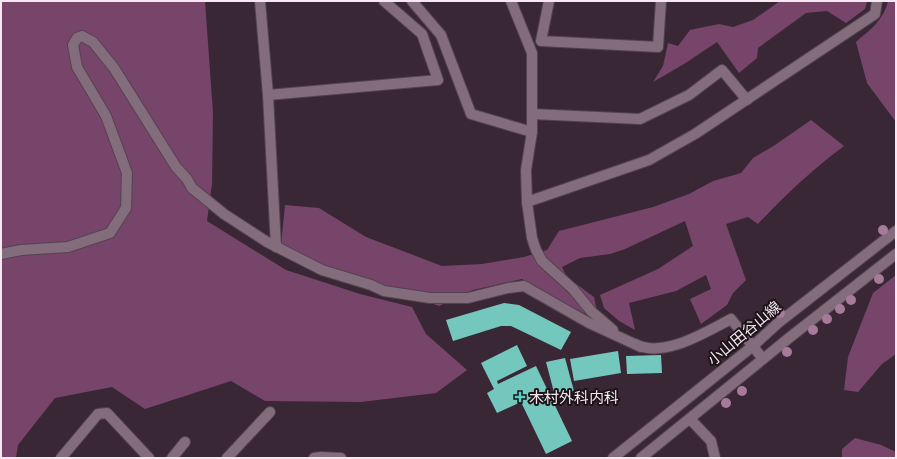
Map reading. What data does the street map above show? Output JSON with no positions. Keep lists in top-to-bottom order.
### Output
{
  "streets": {
    "street": ["小山田谷山線"]
  },
  "places": {
    "health": ["木村外科内科"]
  }
}
